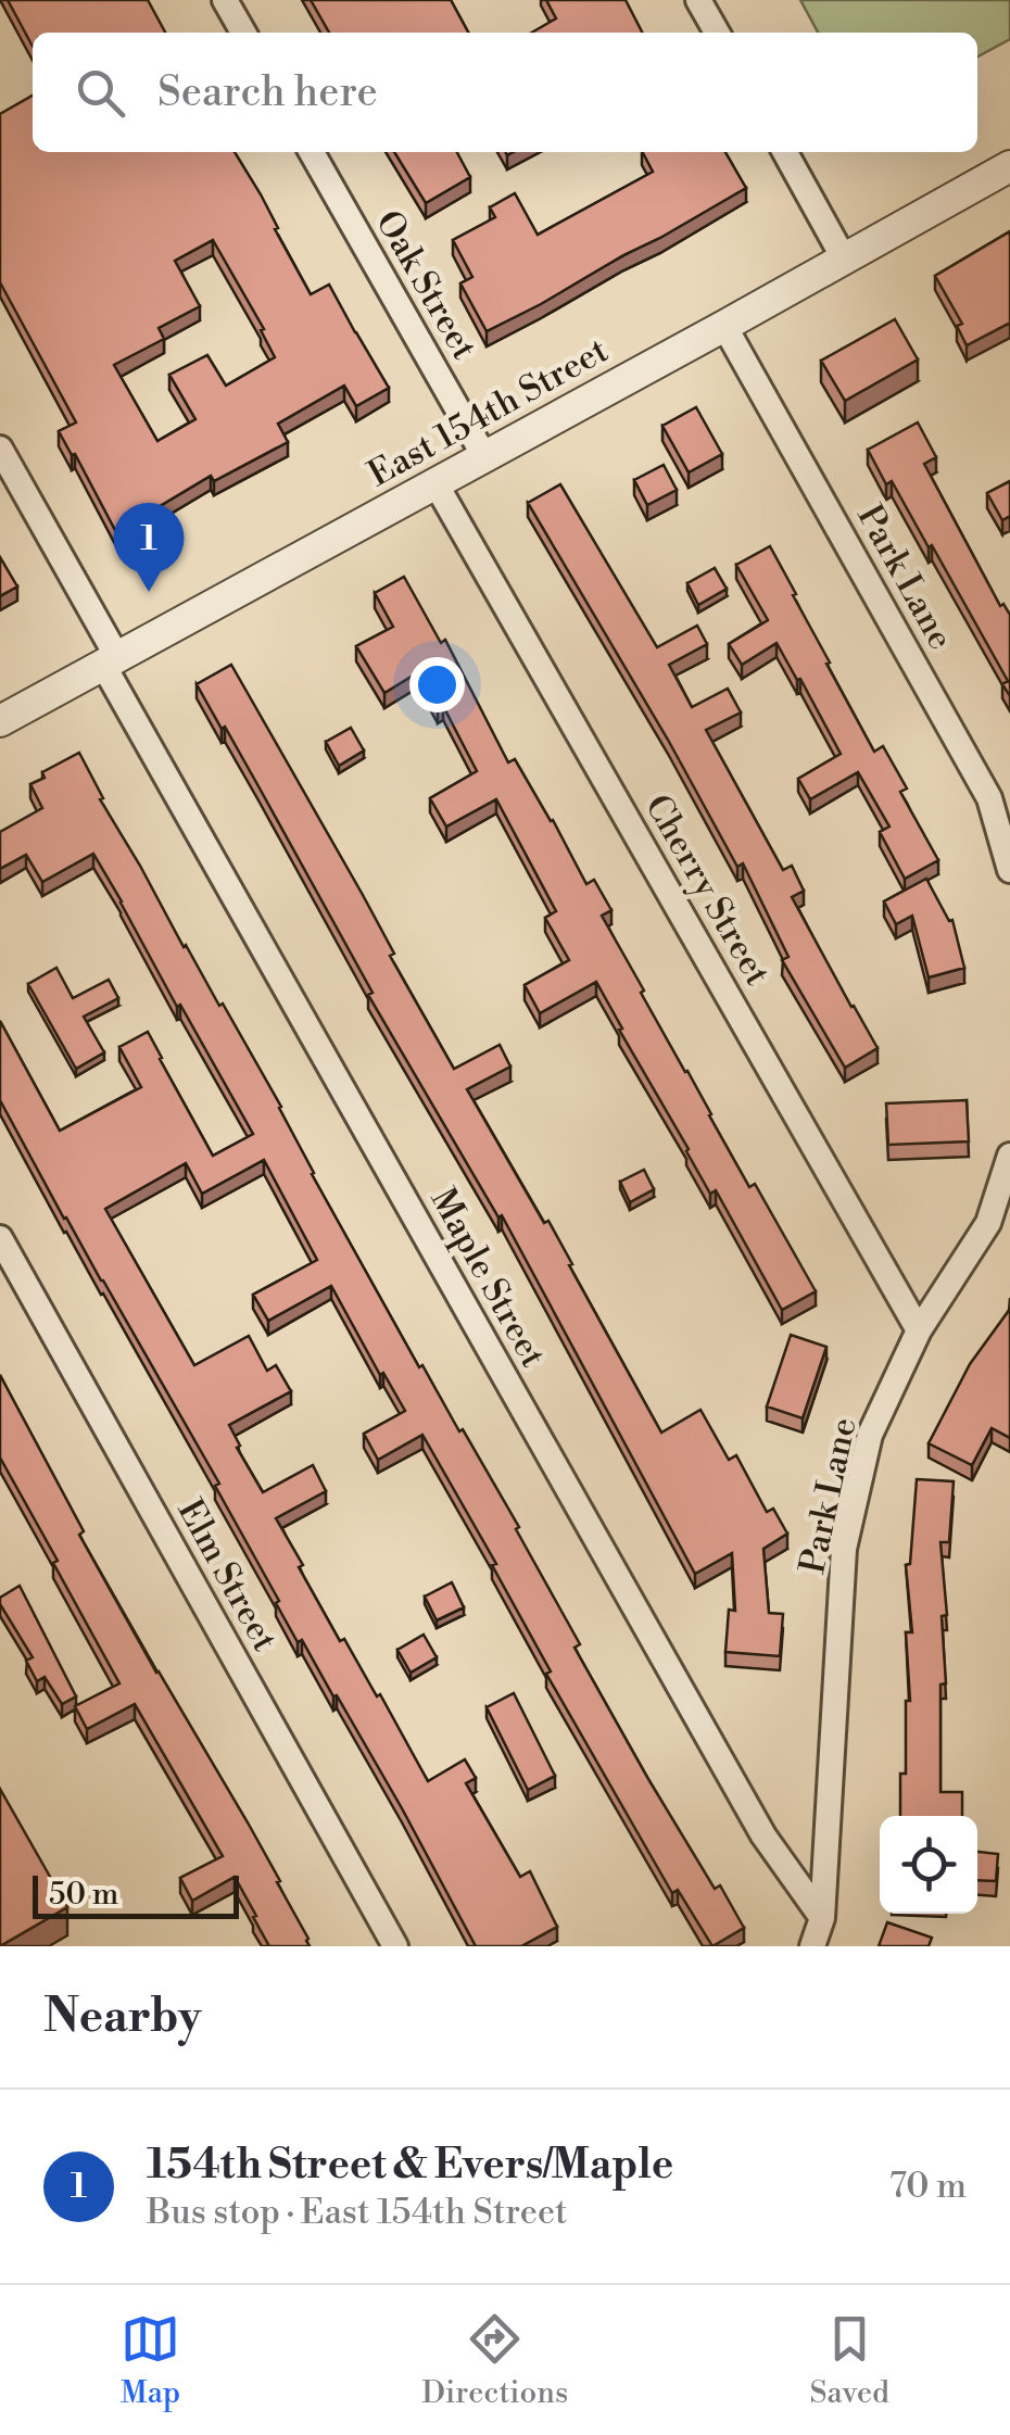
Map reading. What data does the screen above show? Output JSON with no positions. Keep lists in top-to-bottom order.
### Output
{
  "streets": {
    "street": [
      "Oak Street",
      "East 154th Street",
      "Park Lane",
      "Cherry Street",
      "Maple Street",
      "Elm Street"
    ]
  },
  "crossings": [
    ["Oak Street", "East 154th Street"],
    ["East 154th Street", "Park Lane"],
    ["East 154th Street", "Cherry Street"],
    ["East 154th Street", "Maple Street"],
    ["Park Lane", "Cherry Street"],
    ["Park Lane", "Maple Street"]
  ],
  "scale_bar": "50 m",
  "page": {
    "search": "Search here",
    "pins": "1",
    "scale": "50 m",
    "heading": "Nearby",
    "list": [
      {
        "mark": "1",
        "name": "154th Street & Evers/Maple",
        "note": "Bus stop · East 154th Street",
        "value": "70 m"
      }
    ],
    "nav": ["Map", "Directions", "Saved"]
  }
}
